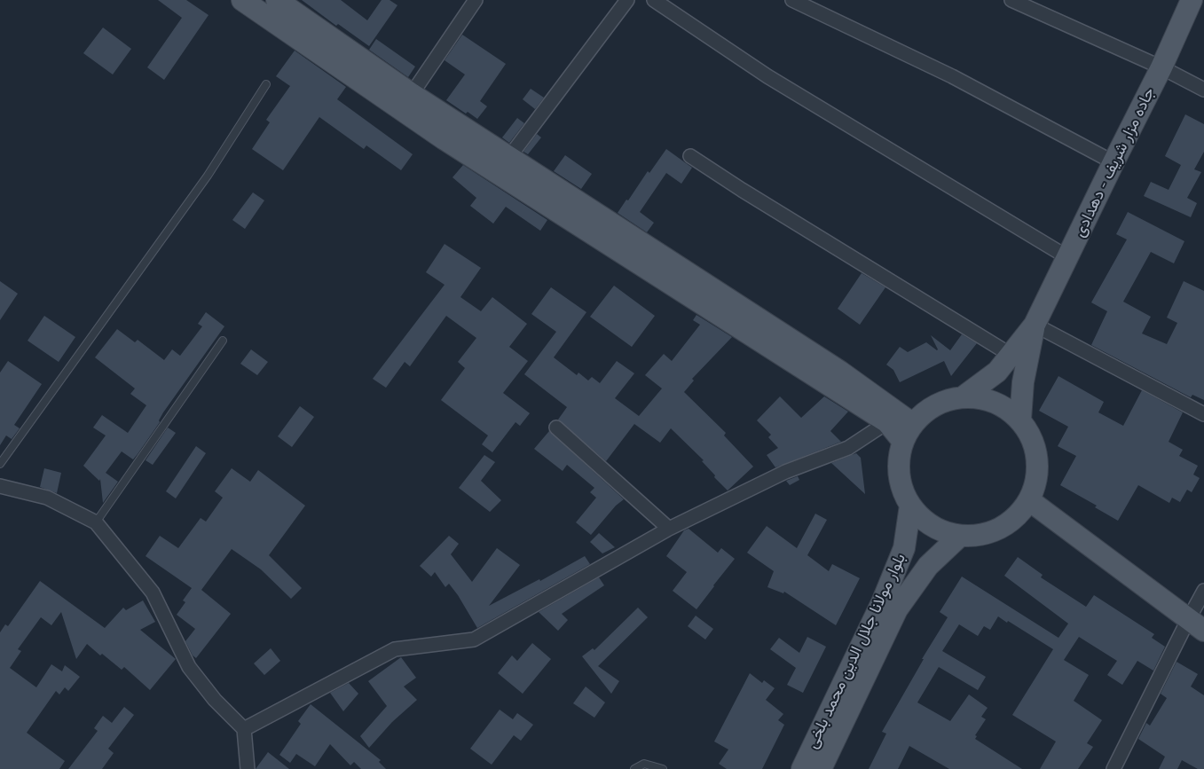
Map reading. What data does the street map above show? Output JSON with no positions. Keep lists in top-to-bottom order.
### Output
{
  "streets": {
    "main road": ["جاده مزار شریف - دهدادی", "بلوار مولانا جلال الدین محمد بلخی"]
  }
}
